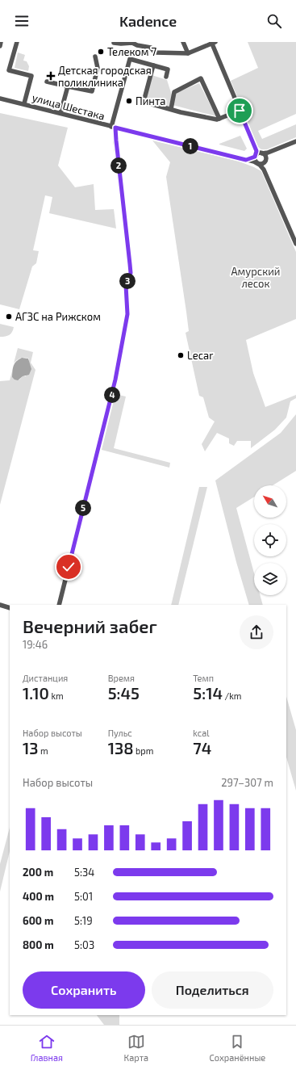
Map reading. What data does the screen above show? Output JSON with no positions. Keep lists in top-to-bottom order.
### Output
{
  "streets": {
    "street": ["улица Шестака"]
  },
  "parks": ["Амурский лесок"],
  "places": {
    "other": [
      "Телеком 7",
      "Пинта",
      "АГЗС на Рижском",
      "Lecar"
    ],
    "health": ["Детская городская поликлиника"]
  },
  "north": "top left",
  "page": {
    "header": "Kadence",
    "pins": [
      "1",
      "2",
      "3",
      "4",
      "5"
    ],
    "heading": ["Вечерний забег", "19:46"],
    "stats": [
      ["Дистанция", "1.10 km"],
      ["Время", "5:45"],
      ["Темп", "5:14 /km"],
      ["Набор высоты", "13 m"],
      ["Пульс", "138 bpm"],
      ["kcal", "74"]
    ],
    "chart": ["Набор высоты", "297–307 m"],
    "list": [
      {
        "name": "200 m",
        "note": "5:34"
      },
      {
        "name": "400 m",
        "note": "5:01"
      },
      {
        "name": "600 m",
        "note": "5:19"
      },
      {
        "name": "800 m",
        "note": "5:03"
      }
    ],
    "buttons": ["Сохранить", "Поделиться"],
    "tabs": ["Главная", "Карта", "Сохранённые"]
  }
}
